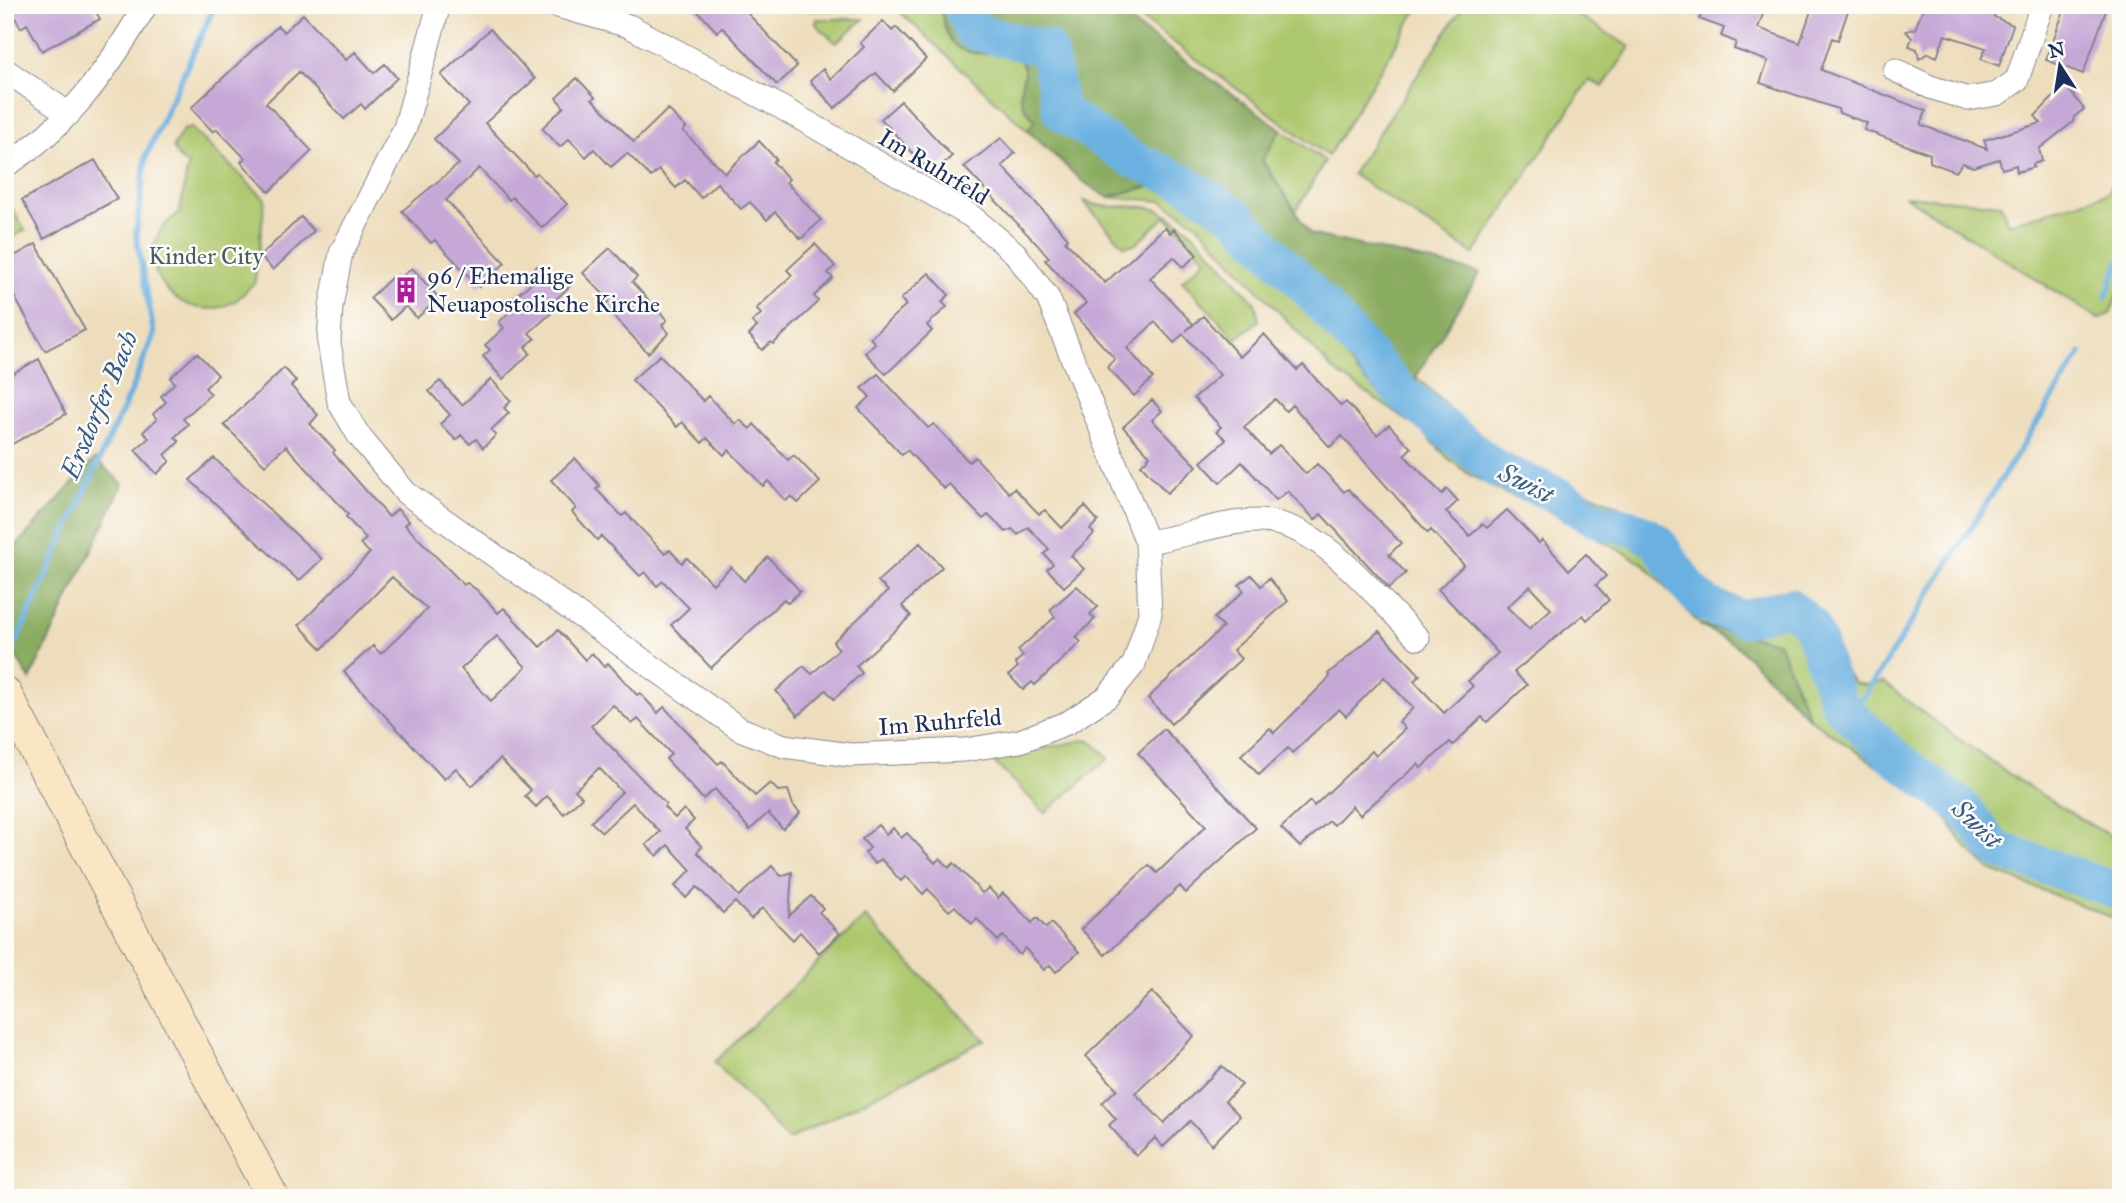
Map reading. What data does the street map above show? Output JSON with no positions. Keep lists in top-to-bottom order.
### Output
{
  "streets": {
    "street": ["Im Ruhrfeld"]
  },
  "water": ["Ersdorfer Bach", "Swist"],
  "parks": ["Kinder City"],
  "places": {
    "building": ["96 / Ehemalige Neuapostolische Kirche"]
  },
  "north": "top"
}
